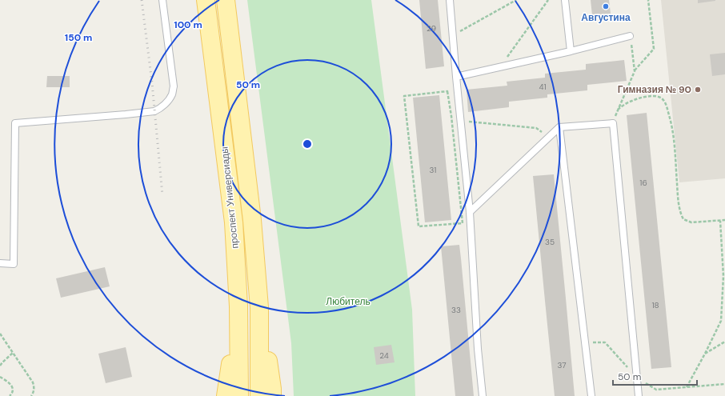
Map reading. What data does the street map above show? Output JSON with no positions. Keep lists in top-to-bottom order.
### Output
{
  "streets": {
    "main road": ["проспект Универсиады"]
  },
  "parks": ["Любитель"],
  "places": ["Августина", "Гимназия № 90"],
  "house_numbers": [
    "29",
    "41",
    "31",
    "16",
    "35",
    "18",
    "33",
    "24",
    "37"
  ],
  "scale_bar": "50 m",
  "rings": ["100 m", "150 m", "50 m"]
}
